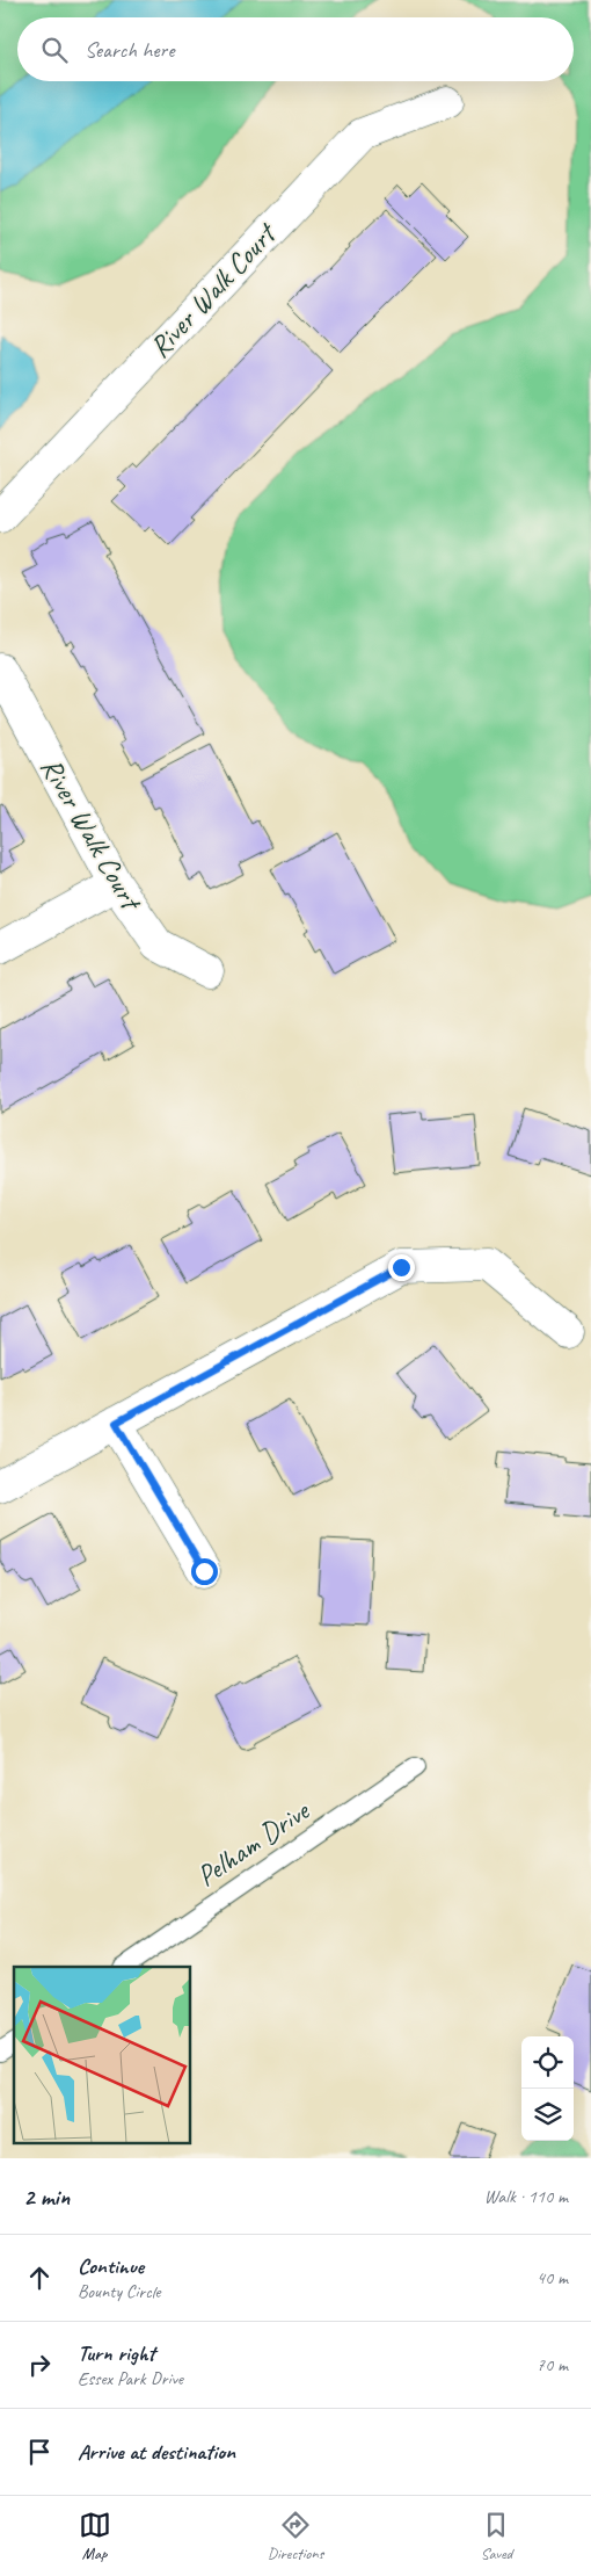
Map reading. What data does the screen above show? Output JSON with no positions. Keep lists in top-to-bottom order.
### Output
{
  "streets": {
    "street": ["River Walk Court"],
    "lane": ["Pelham Drive"]
  },
  "page": {
    "search": "Search here",
    "heading": ["2 min", "Walk · 110 m"],
    "list": [
      ["Continue", "Bounty Circle", "40 m"],
      ["Turn right", "Essex Park Drive", "70 m"],
      "Arrive at destination"
    ],
    "nav": ["Map", "Directions", "Saved"]
  }
}
